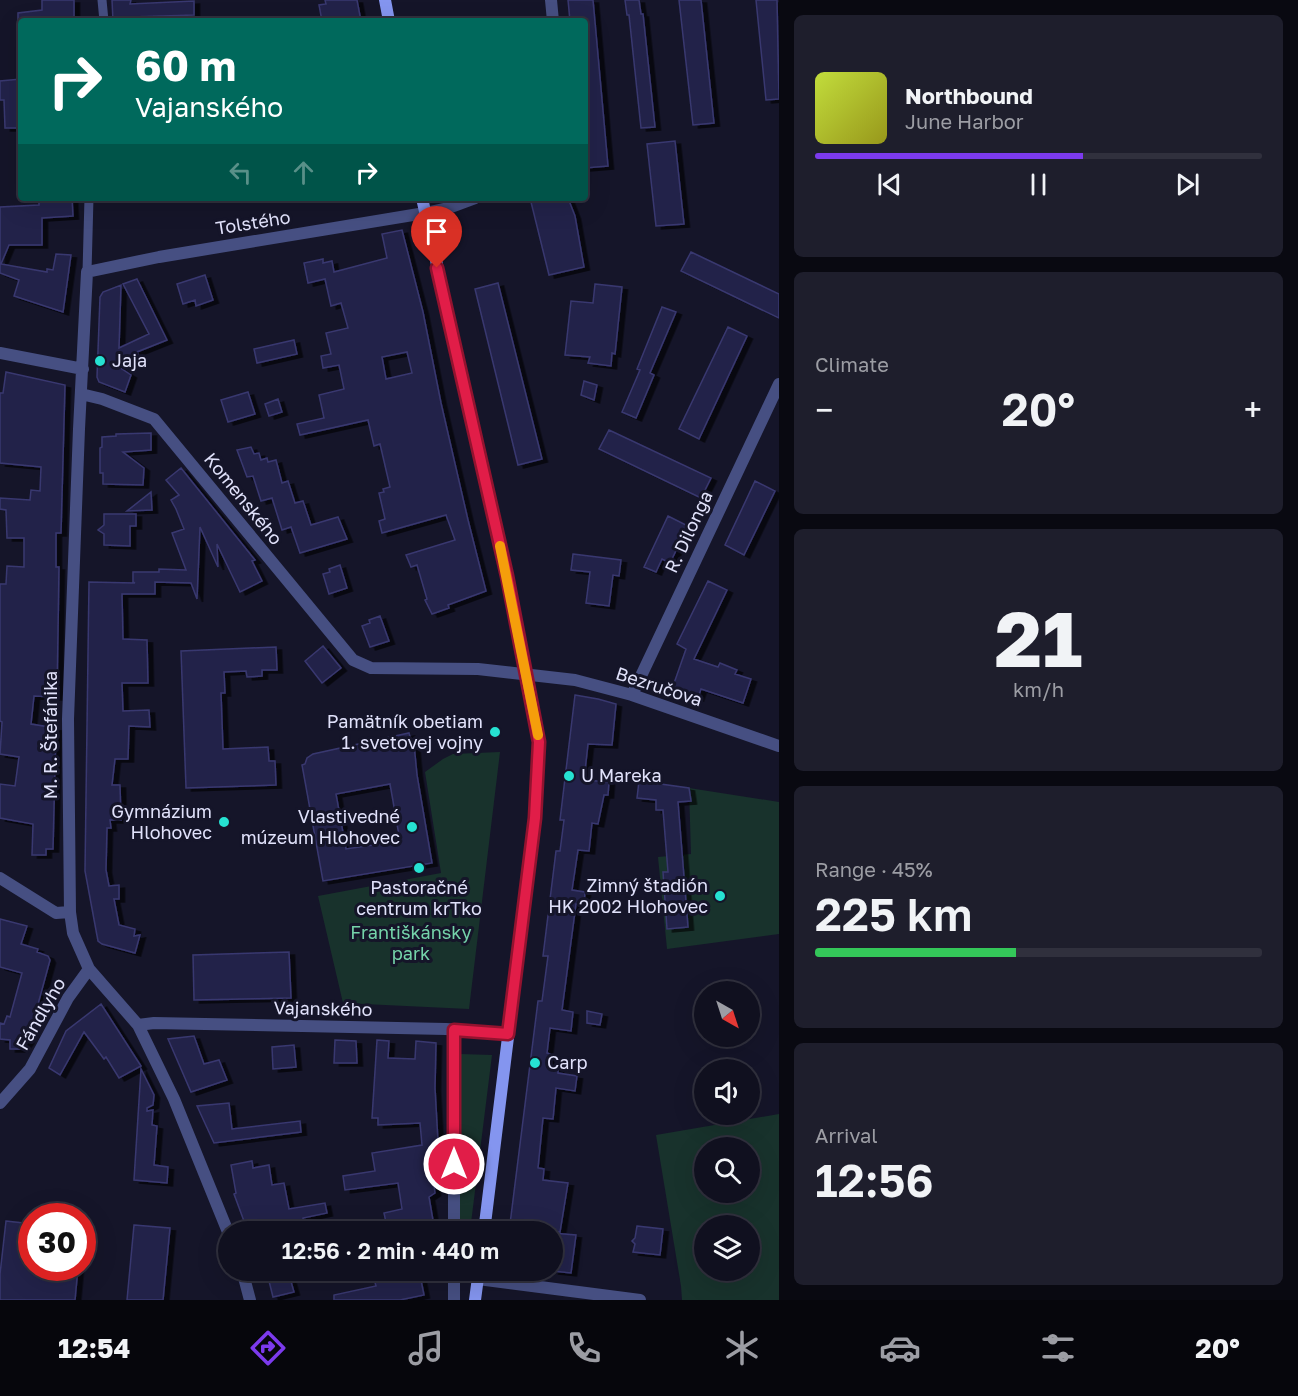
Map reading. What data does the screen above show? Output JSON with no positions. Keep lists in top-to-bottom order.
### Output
{
  "streets": {
    "street": [
      "Tolstého",
      "Komenského",
      "R. Dilonga",
      "Bezručova",
      "M. R. Štefánika",
      "Vajanského",
      "Fándlyho"
    ]
  },
  "crossings": [
    ["Tolstého", "M. R. Štefánika"],
    ["Komenského", "Bezručova"],
    ["Komenského", "M. R. Štefánika"],
    ["R. Dilonga", "Bezručova"],
    ["M. R. Štefánika", "Vajanského"],
    ["M. R. Štefánika", "Fándlyho"]
  ],
  "parks": ["Františkánsky park"],
  "places": [
    "Jaja",
    "Pamätník obetiam 1. svetovej vojny",
    "U Mareka",
    "Gymnázium Hlohovec",
    "Vlastivedné múzeum Hlohovec",
    "Pastoračné centrum krTko",
    "Zimný štadión HK 2002 Hlohovec",
    "Carp"
  ],
  "north": "bottom right",
  "page": {
    "turn": ["60 m", "Vajanského"],
    "song": ["Northbound", "June Harbor"],
    "tile": [
      "Climate",
      ["21", "km/h"],
      ["Range · 45%", "225 km"],
      ["Arrival", "12:56"]
    ],
    "heat": ["−", "20°", "+"],
    "limit": "30",
    "trip": "12:56 · 2 min · 440 m",
    "tabs": ["12:54", "20°"]
  }
}
